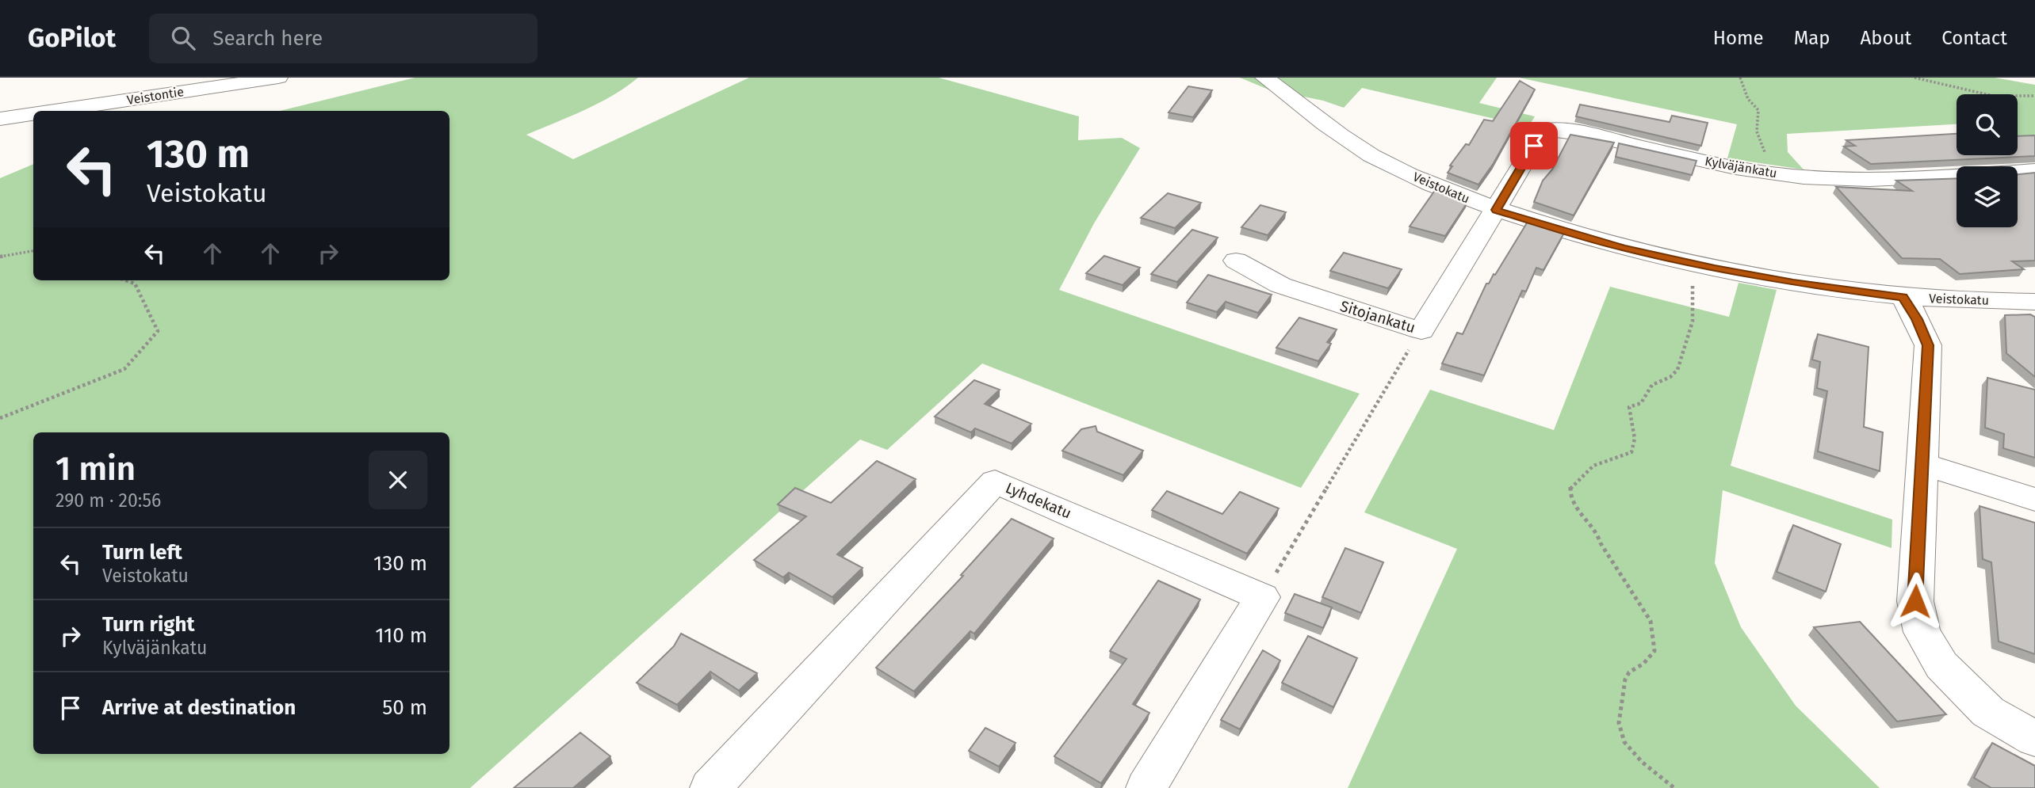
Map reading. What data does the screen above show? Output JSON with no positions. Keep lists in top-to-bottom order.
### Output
{
  "streets": {
    "street": [
      "Veistontie",
      "Kylväjänkatu",
      "Veistokatu",
      "Sitojankatu",
      "Lyhdekatu"
    ]
  },
  "crossings": [
    ["Kylväjänkatu", "Veistokatu"],
    ["Kylväjänkatu", "Sitojankatu"],
    ["Veistokatu", "Sitojankatu"]
  ],
  "page": {
    "header": "GoPilot",
    "search": "Search here",
    "nav": [
      "Home",
      "Map",
      "About",
      "Contact"
    ],
    "turn": ["130 m", "Veistokatu"],
    "heading": ["1 min", "290 m · 20:56"],
    "list": [
      {
        "name": "Turn left",
        "note": "Veistokatu",
        "value": "130 m"
      },
      {
        "name": "Turn right",
        "note": "Kylväjänkatu",
        "value": "110 m"
      },
      {
        "name": "Arrive at destination",
        "value": "50 m"
      }
    ]
  }
}
